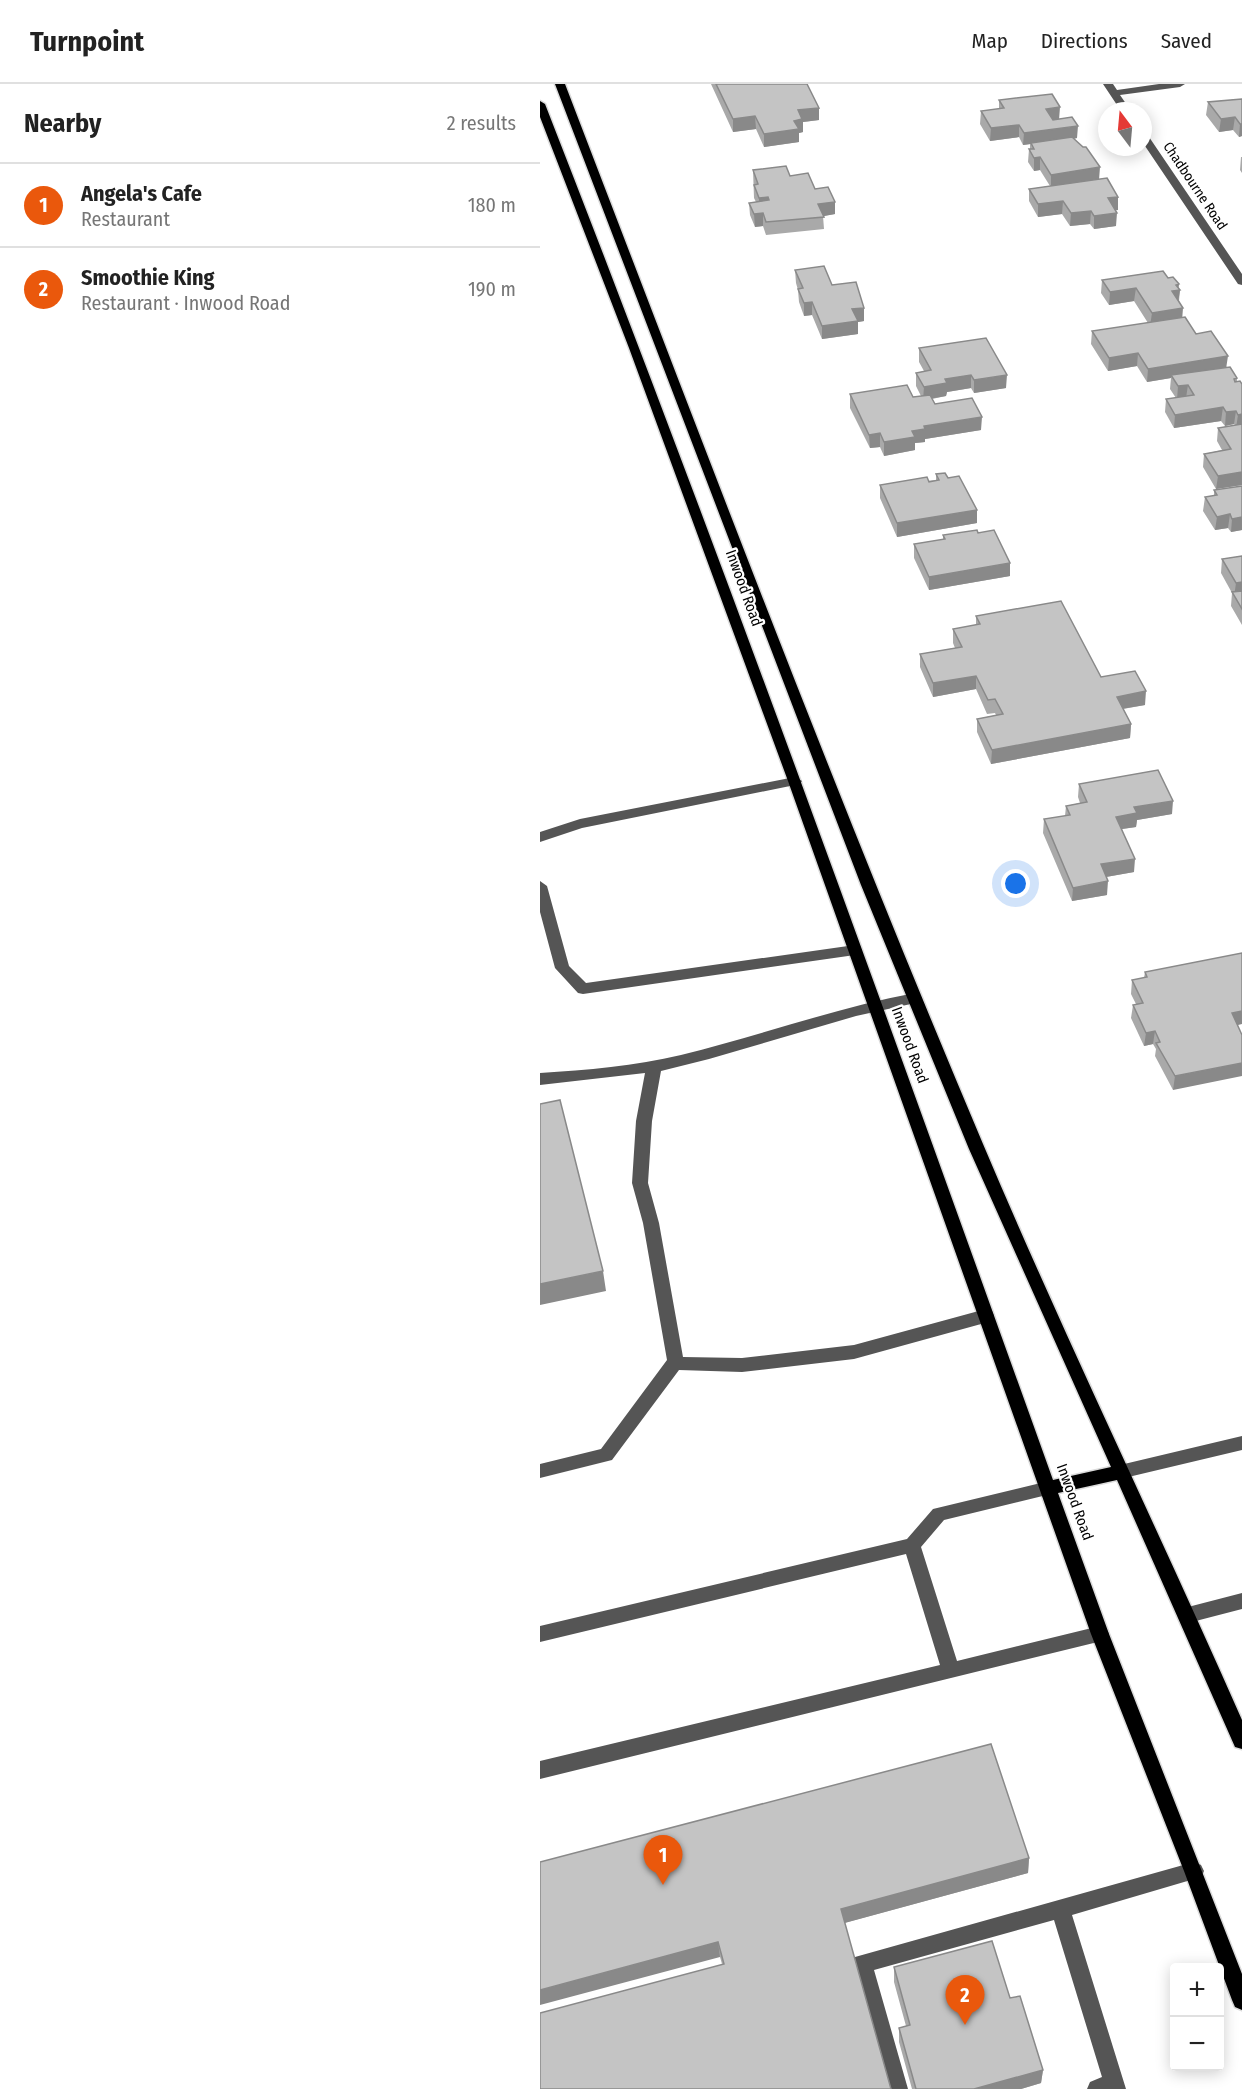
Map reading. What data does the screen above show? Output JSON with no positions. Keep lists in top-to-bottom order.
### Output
{
  "streets": {
    "main road": ["Inwood Road"],
    "street": ["Chadbourne Road"]
  },
  "north": "top",
  "page": {
    "header": "Turnpoint",
    "nav": ["Map", "Directions", "Saved"],
    "heading": ["Nearby", "2 results"],
    "list": [
      {
        "mark": "1",
        "name": "Angela's Cafe",
        "note": "Restaurant",
        "value": "180 m"
      },
      {
        "mark": "2",
        "name": "Smoothie King",
        "note": "Restaurant · Inwood Road",
        "value": "190 m"
      }
    ],
    "pins": ["1", "2"],
    "map_buttons": ["+", "−"]
  }
}
